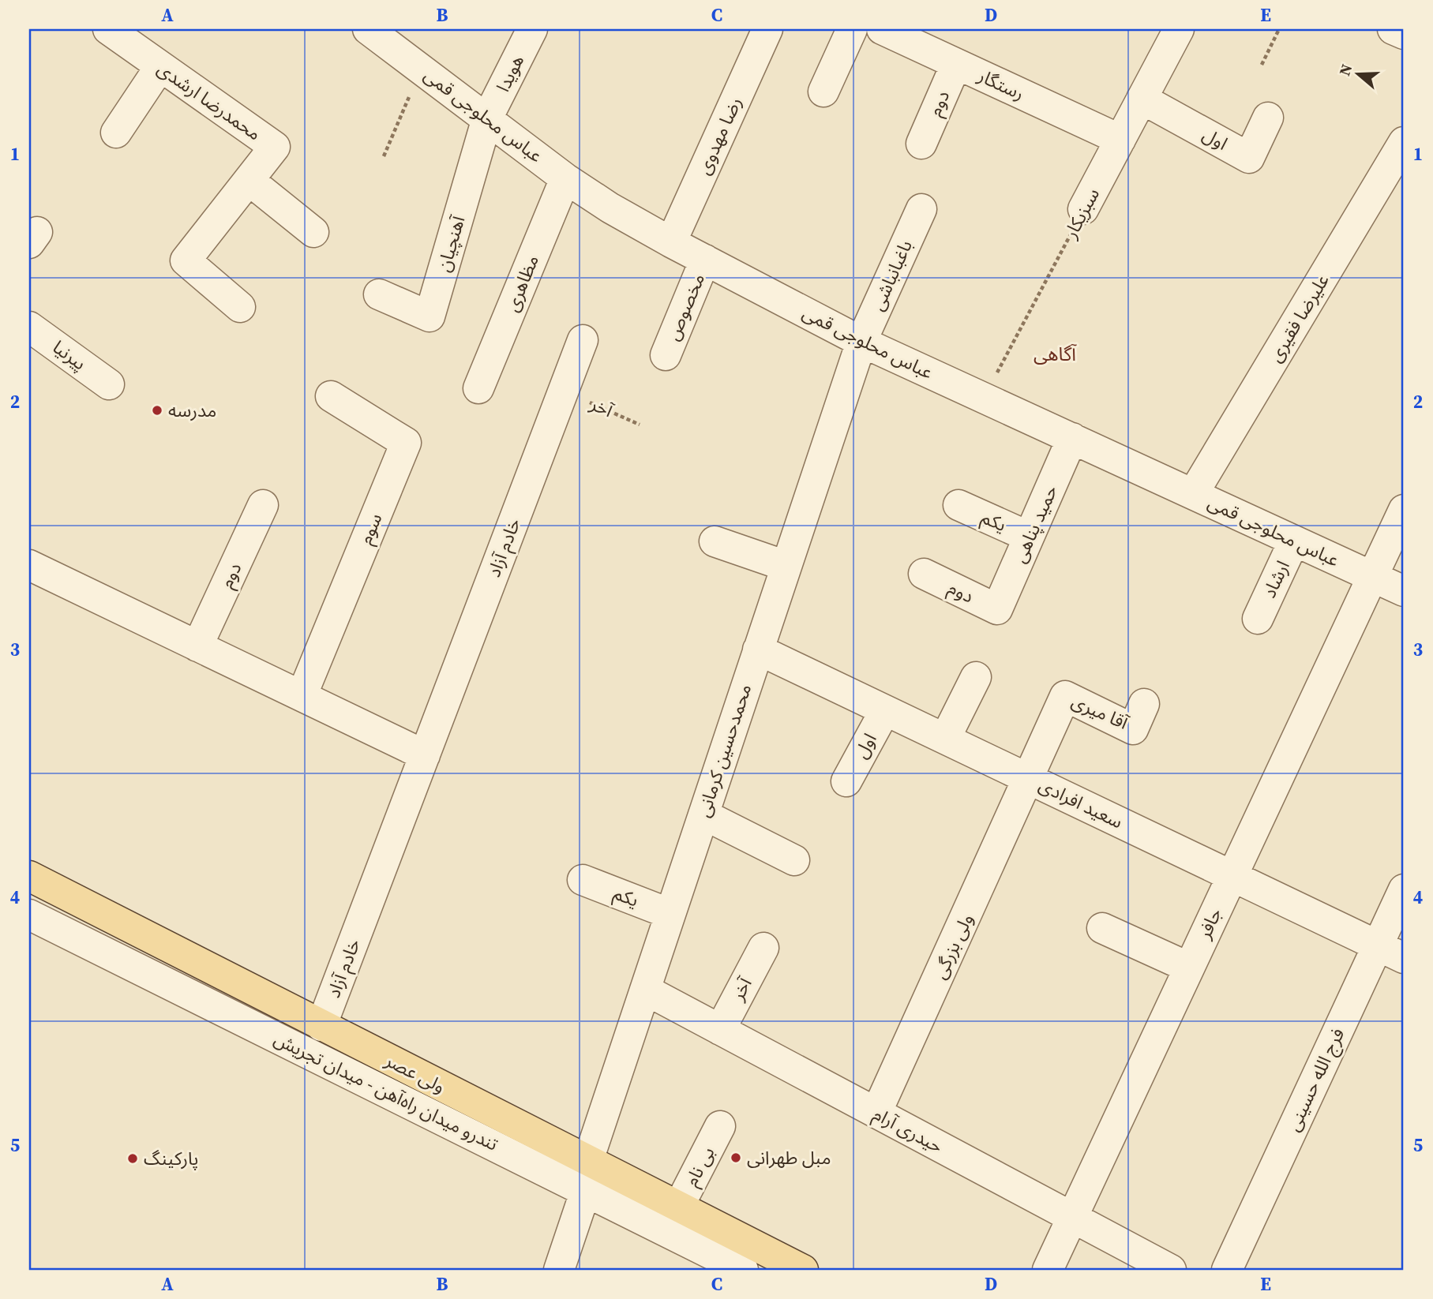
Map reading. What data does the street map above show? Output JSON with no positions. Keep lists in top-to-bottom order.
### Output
{
  "streets": {
    "main road": ["ولی عصر"],
    "street": [
      "هویدا",
      "رستگار",
      "محمدرضا ارشدی",
      "دوم",
      "عباس محلوجی قمی",
      "رضا مهدوی",
      "اول",
      "سبزیکار",
      "آهنچیان",
      "باغبانباشی",
      "مظاهری",
      "مخصوص",
      "علیرضا فقیری",
      "پیرنیا",
      "آخر",
      "یکم",
      "حمید پناهی",
      "سوم",
      "خادم آزاد",
      "ارشاد",
      "آقا میری",
      "محمدحسین کرمانی",
      "سعید افرادی",
      "جافر",
      "ولی بزرگی",
      "فرج الله حسینی",
      "تندرو میدان راه‌آهن - میدان تجریش",
      "حیدری آرام",
      "بی نام"
    ]
  },
  "crossings": [
    ["هویدا", "عباس محلوجی قمی"],
    ["هویدا", "آهنچیان"],
    ["رستگار", "دوم"],
    ["رستگار", "سبزیکار"],
    ["دوم", "حمید پناهی"],
    ["عباس محلوجی قمی", "رضا مهدوی"],
    ["عباس محلوجی قمی", "سبزیکار"],
    ["عباس محلوجی قمی", "آهنچیان"],
    ["عباس محلوجی قمی", "باغبانباشی"],
    ["عباس محلوجی قمی", "مظاهری"],
    ["عباس محلوجی قمی", "مخصوص"],
    ["عباس محلوجی قمی", "علیرضا فقیری"],
    ["عباس محلوجی قمی", "حمید پناهی"],
    ["عباس محلوجی قمی", "ارشاد"],
    ["عباس محلوجی قمی", "محمدحسین کرمانی"],
    ["عباس محلوجی قمی", "جافر"],
    ["اول", "سبزیکار"],
    ["اول", "سعید افرادی"],
    ["باغبانباشی", "محمدحسین کرمانی"],
    ["آخر", "خادم آزاد"],
    ["آخر", "حیدری آرام"],
    ["یکم", "حمید پناهی"],
    ["یکم", "محمدحسین کرمانی"],
    ["خادم آزاد", "ولی عصر"],
    ["آقا میری", "سعید افرادی"],
    ["آقا میری", "ولی بزرگی"],
    ["محمدحسین کرمانی", "سعید افرادی"],
    ["محمدحسین کرمانی", "ولی عصر"],
    ["محمدحسین کرمانی", "تندرو میدان راه‌آهن - میدان تجریش"],
    ["محمدحسین کرمانی", "حیدری آرام"],
    ["سعید افرادی", "جافر"],
    ["سعید افرادی", "ولی بزرگی"],
    ["سعید افرادی", "فرج الله حسینی"],
    ["جافر", "حیدری آرام"],
    ["ولی بزرگی", "حیدری آرام"],
    ["ولی عصر", "بی نام"]
  ],
  "districts": ["آگاهی"],
  "places": ["مدرسه", "مبل طهرانی", "پارکینگ"],
  "north": "left",
  "grid": {
    "columns": [
      "A",
      "B",
      "C",
      "D",
      "E"
    ],
    "rows": [
      "1",
      "2",
      "3",
      "4",
      "5"
    ]
  }
}
